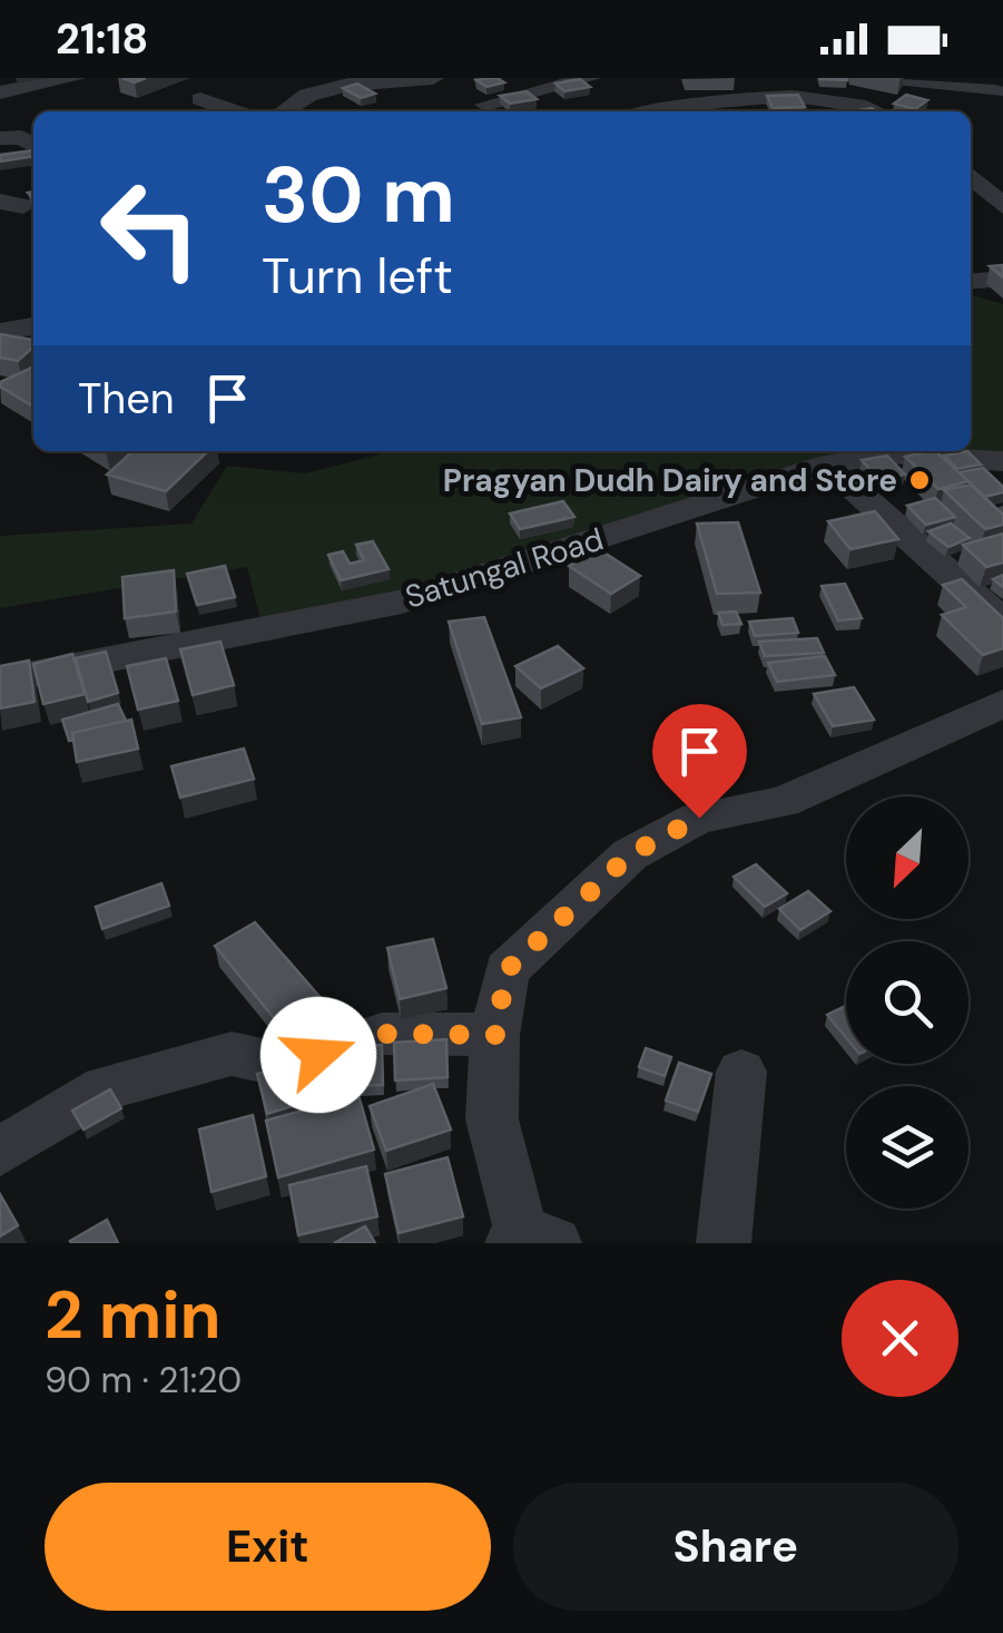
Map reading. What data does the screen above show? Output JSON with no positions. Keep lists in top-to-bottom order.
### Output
{
  "streets": {
    "street": ["Satungal Road"]
  },
  "places": ["Pragyan Dudh Dairy and Store"],
  "north": "bottom left",
  "page": {
    "status": "21:18",
    "turn": ["30 m", "Turn left"],
    "then": "Then",
    "heading": ["2 min", "90 m · 21:20"],
    "buttons": ["Exit", "Share"]
  }
}
